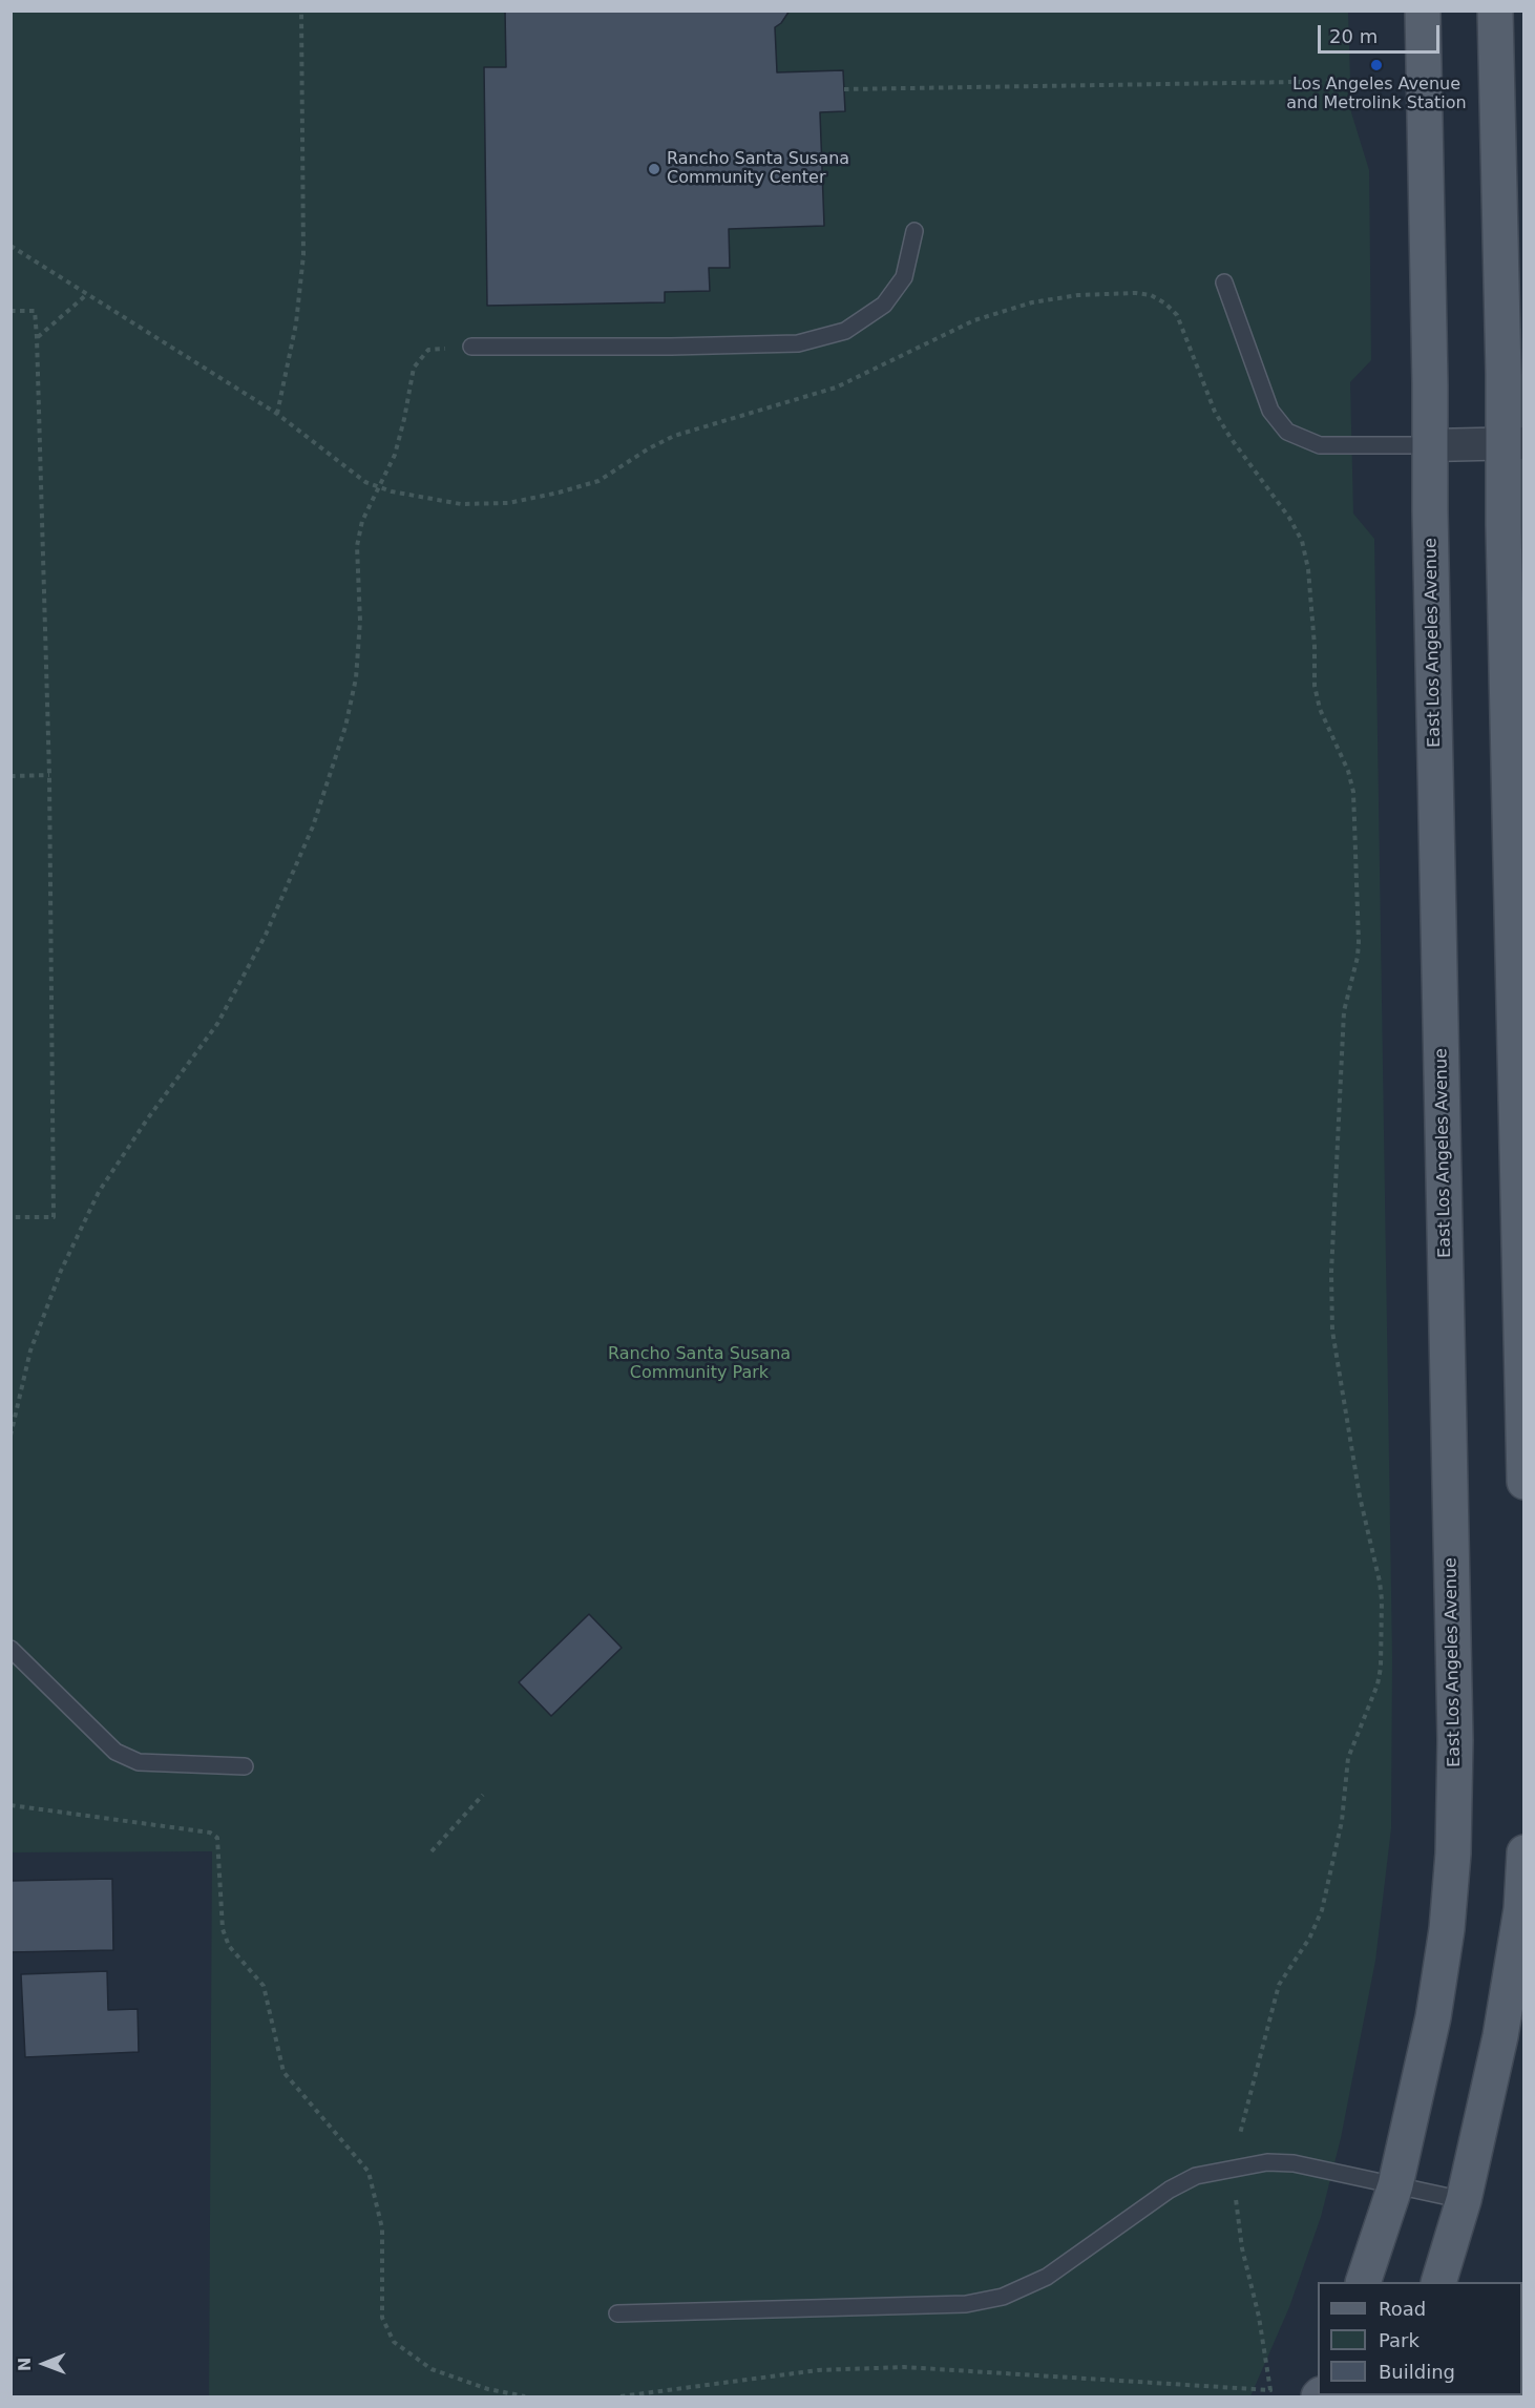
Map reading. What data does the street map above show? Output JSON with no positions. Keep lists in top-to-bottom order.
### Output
{
  "streets": {
    "main road": ["East Los Angeles Avenue"]
  },
  "parks": ["Rancho Santa Susana Community Park"],
  "places": ["Los Angeles Avenue and Metrolink Station", "Rancho Santa Susana Community Center"],
  "legend": ["Road", "Park", "Building"],
  "scale_bar": "20 m",
  "north": "left"
}
